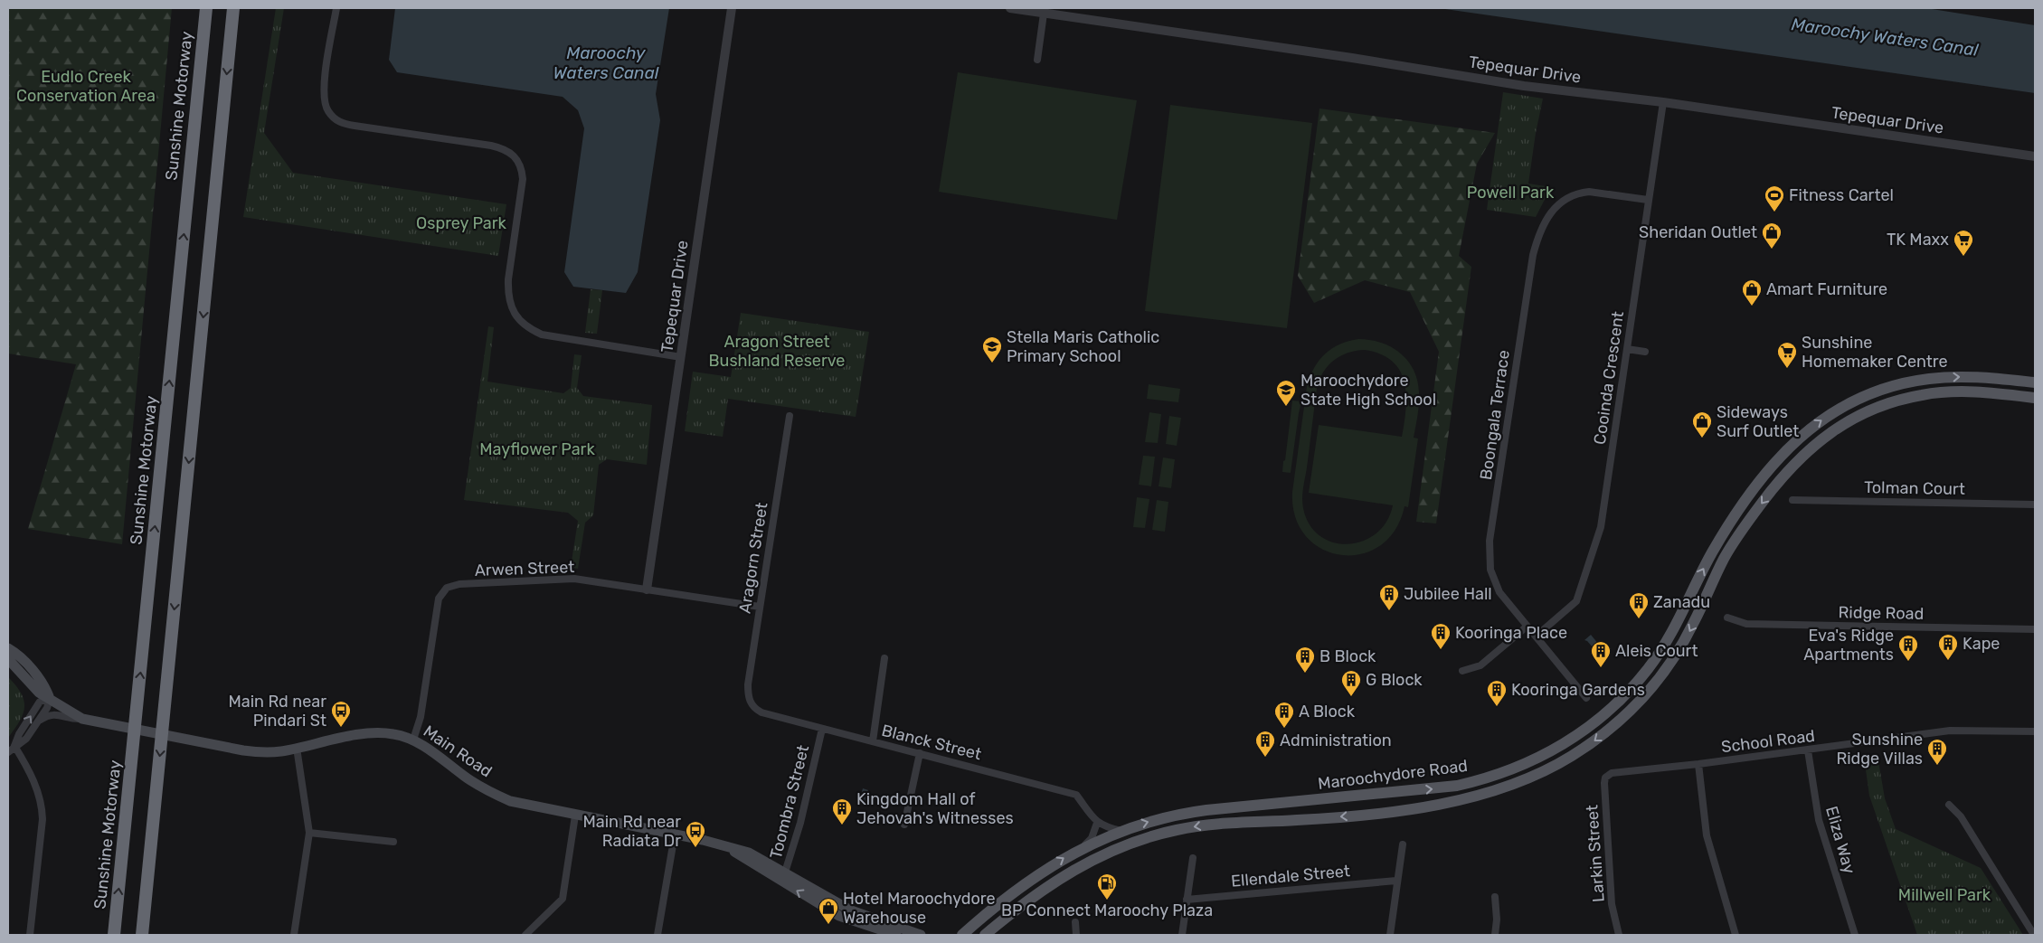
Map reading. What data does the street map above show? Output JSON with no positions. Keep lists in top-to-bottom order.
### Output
{
  "streets": {
    "highway": ["Sunshine Motorway"],
    "main road": ["Main Road", "Maroochydore Road"],
    "street": [
      "Tepequar Drive",
      "Cooinda Crescent",
      "Boongala Terrace",
      "Tolman Court",
      "Aragorn Street",
      "Arwen Street",
      "Ridge Road",
      "School Road",
      "Blanck Street",
      "Toombra Street",
      "Eliza Way",
      "Larkin Street",
      "Ellendale Street"
    ]
  },
  "crossings": [
    ["Tepequar Drive", "Cooinda Crescent"],
    ["Tepequar Drive", "Arwen Street"],
    ["Cooinda Crescent", "Boongala Terrace"],
    ["Aragorn Street", "Arwen Street"],
    ["Aragorn Street", "Blanck Street"],
    ["Arwen Street", "Main Road"],
    ["School Road", "Eliza Way"],
    ["School Road", "Larkin Street"],
    ["Blanck Street", "Toombra Street"],
    ["Main Road", "Toombra Street"]
  ],
  "water": ["Maroochy Waters Canal"],
  "parks": [
    "Eudlo Creek Conservation Area",
    "Powell Park",
    "Osprey Park",
    "Aragon Street Bushland Reserve",
    "Mayflower Park",
    "Millwell Park"
  ],
  "places": {
    "sports": ["Fitness Cartel"],
    "shop": [
      "Sheridan Outlet",
      "Amart Furniture",
      "Sideways Surf Outlet",
      "Hotel Maroochydore Warehouse"
    ],
    "supermarket": ["TK Maxx", "Sunshine Homemaker Centre"],
    "school or university": ["Stella Maris Catholic Primary School", "Maroochydore State High School"],
    "building": [
      "Jubilee Hall",
      "Zanadu",
      "Kooringa Place",
      "Kape",
      "Eva's Ridge Apartments",
      "Aleis Court",
      "B Block",
      "G Block",
      "Kooringa Gardens",
      "A Block",
      "Administration",
      "Sunshine Ridge Villas",
      "Kingdom Hall of Jehovah's Witnesses"
    ],
    "bus stop": ["Main Rd near Pindari St", "Main Rd near Radiata Dr"],
    "fuel station": ["BP Connect Maroochy Plaza"]
  }
}
